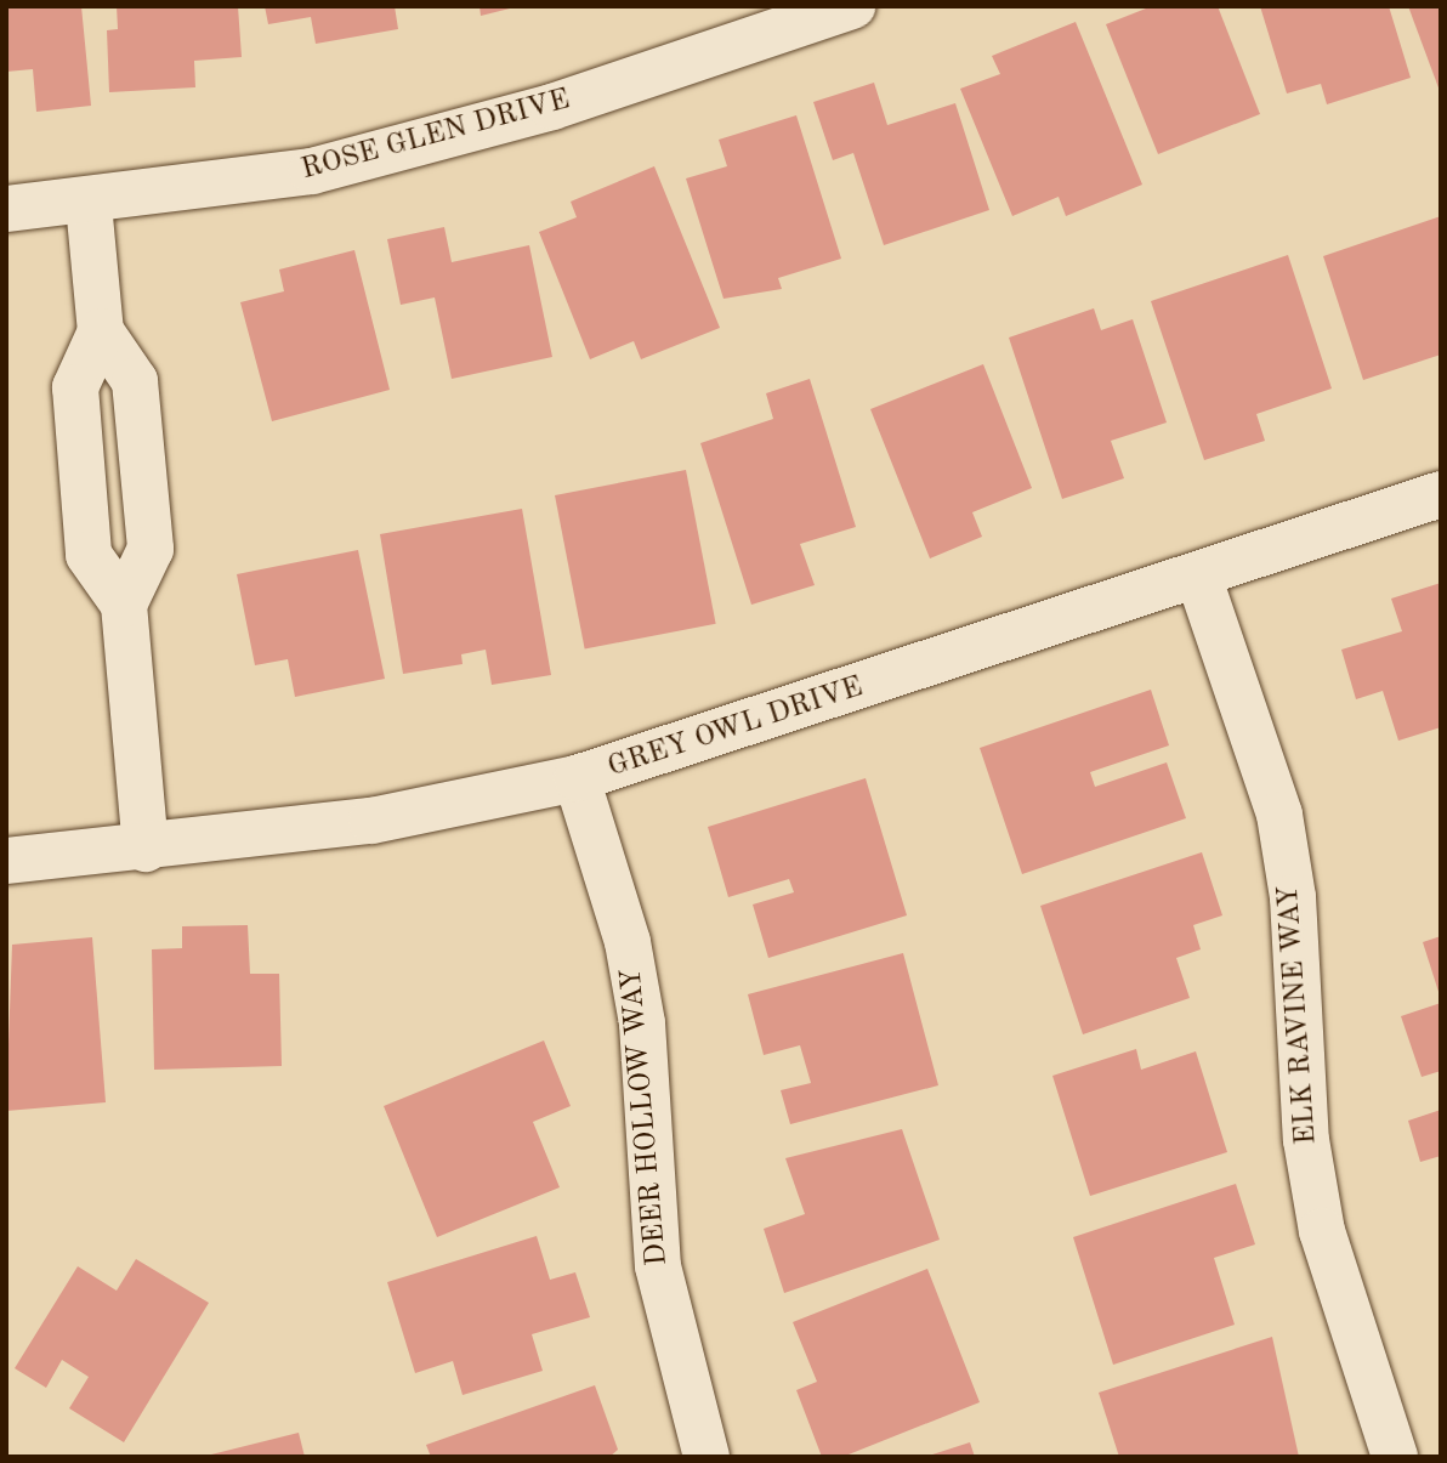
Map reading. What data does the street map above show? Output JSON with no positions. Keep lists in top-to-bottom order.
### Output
{
  "streets": {
    "street": [
      "ROSE GLEN DRIVE",
      "GREY OWL DRIVE",
      "ELK RAVINE WAY",
      "DEER HOLLOW WAY"
    ]
  },
  "crossings": [
    ["GREY OWL DRIVE", "ELK RAVINE WAY"],
    ["GREY OWL DRIVE", "DEER HOLLOW WAY"]
  ]
}
